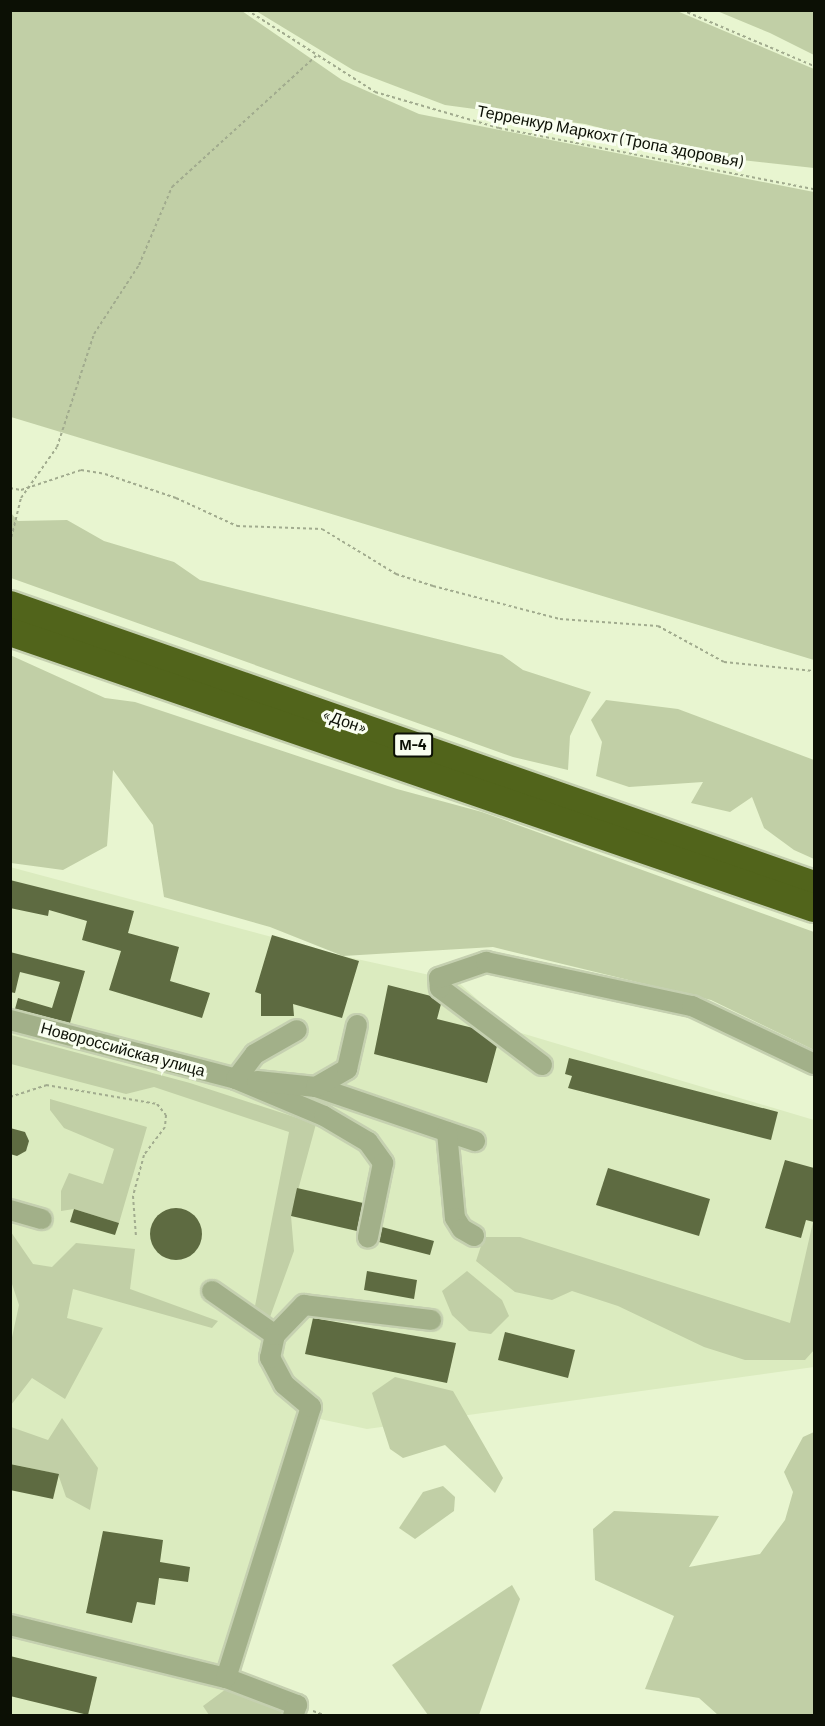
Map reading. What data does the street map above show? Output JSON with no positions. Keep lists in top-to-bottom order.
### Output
{
  "streets": {
    "highway": ["«Дон»", "М-4"],
    "street": ["Новороссийская улица"],
    "path": ["Терренкур Маркохт (Тропа здоровья)"]
  }
}
